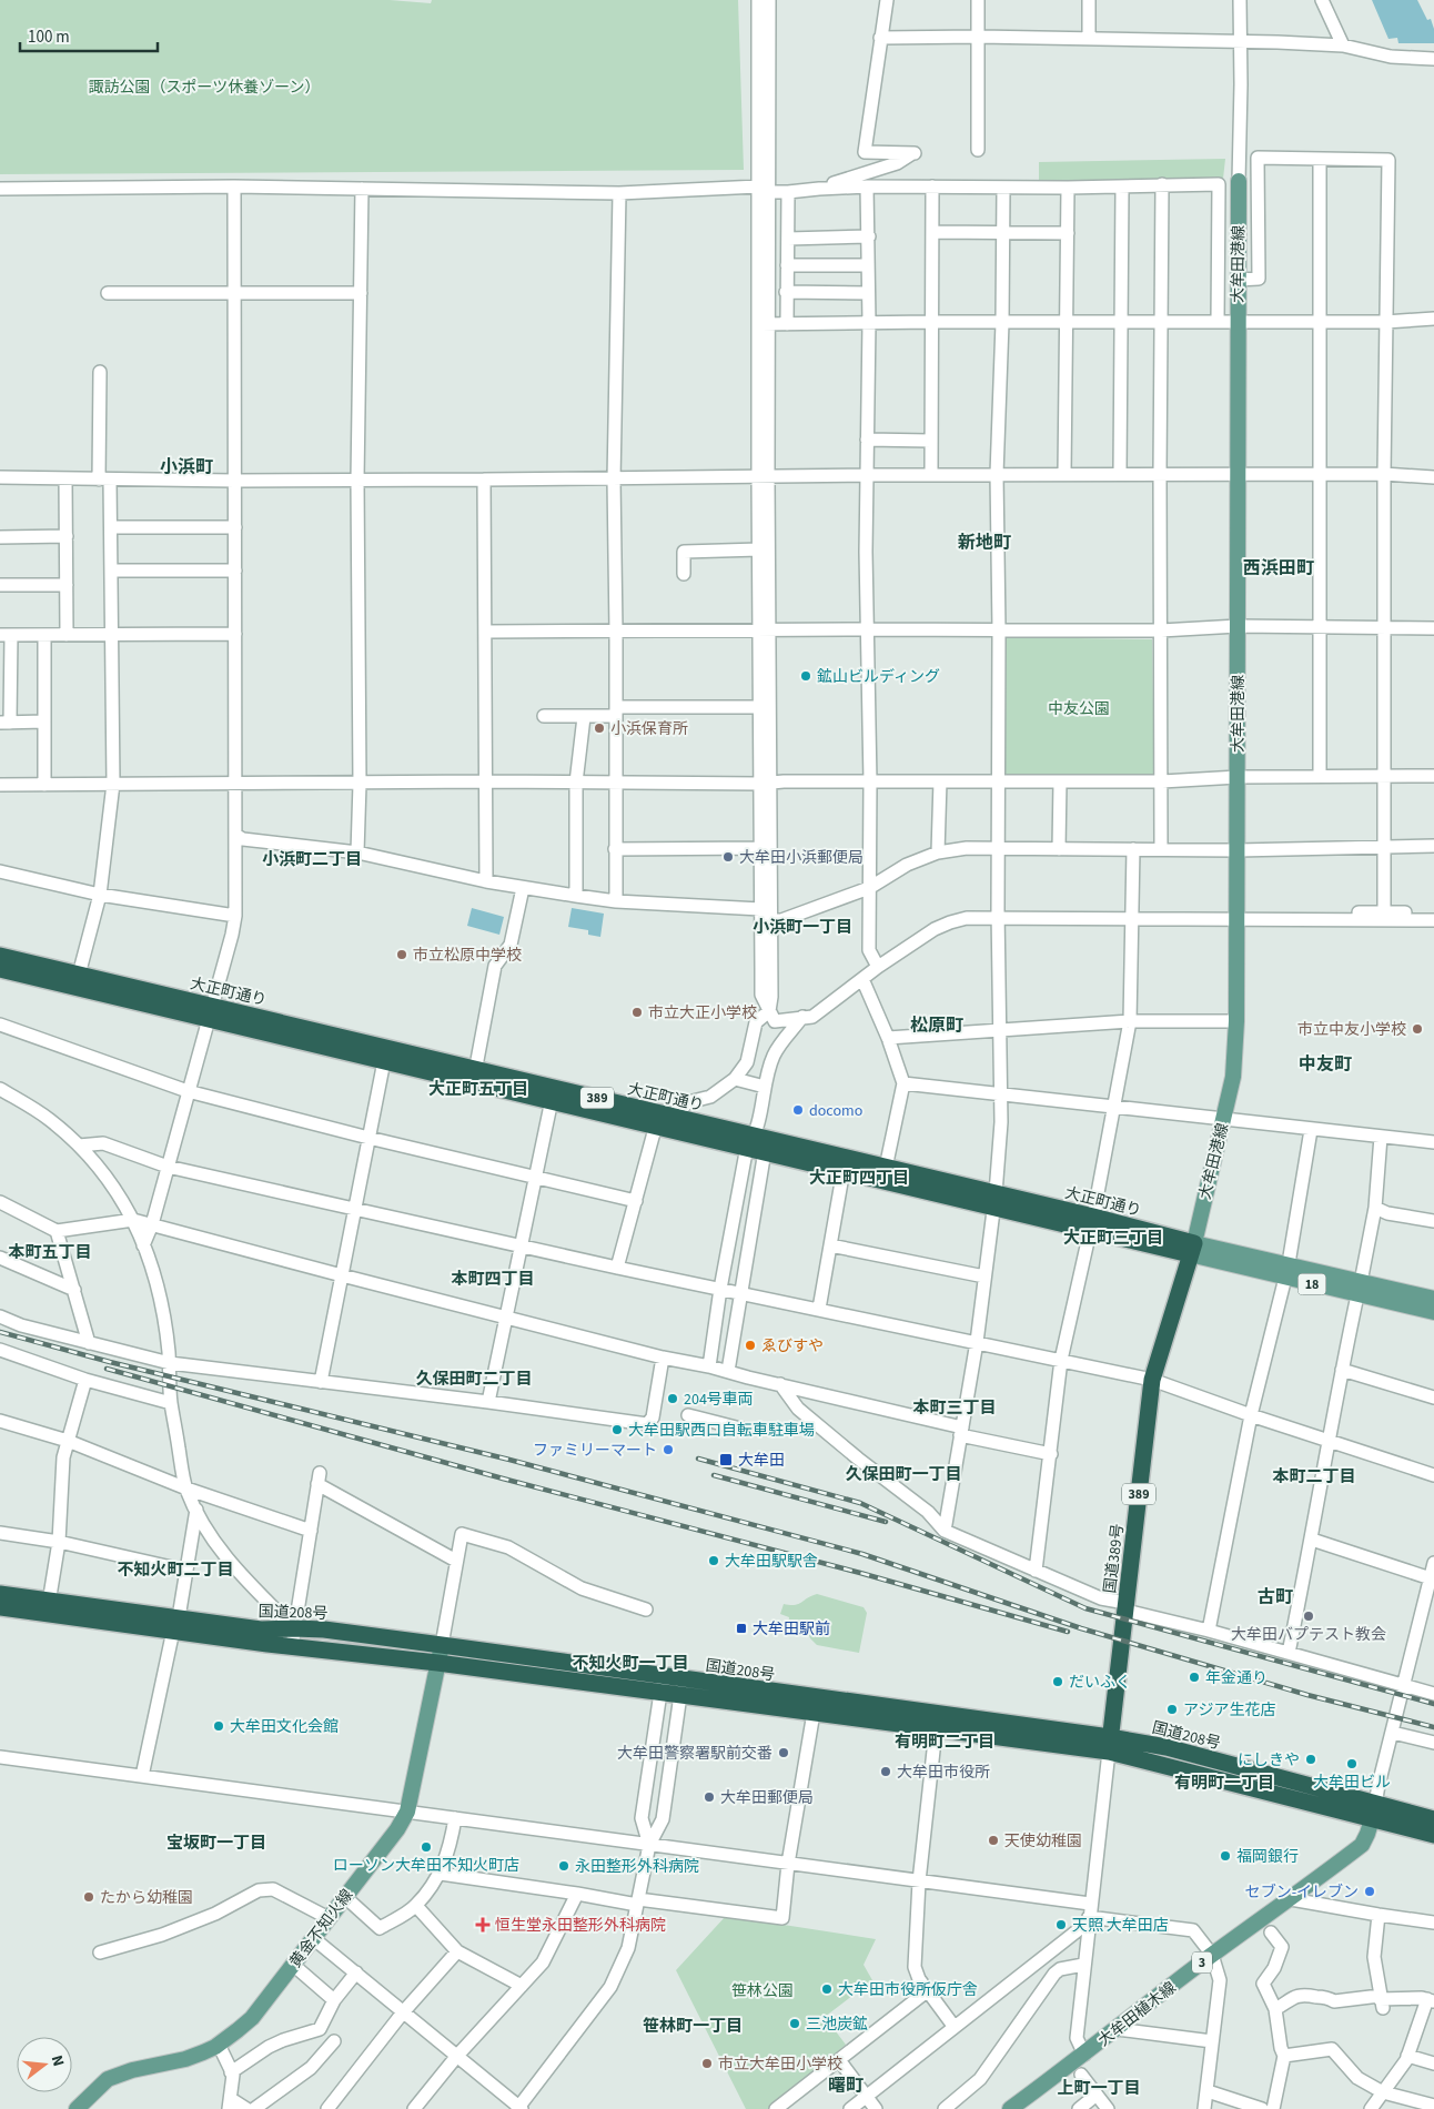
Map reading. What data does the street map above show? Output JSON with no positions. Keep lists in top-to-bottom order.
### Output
{
  "streets": {
    "highway": [
      "大正町通り",
      "389",
      "国道389号",
      "国道208号"
    ],
    "main road": [
      "大牟田港線",
      "18",
      "黄金不知火線",
      "3",
      "大牟田植木線"
    ]
  },
  "crossings": [
    ["大牟田港線", "大正町通り"],
    ["大牟田港線", "18"],
    ["大牟田港線", "国道389号"],
    ["大正町通り", "18"],
    ["大正町通り", "国道389号"],
    ["18", "国道389号"],
    ["国道389号", "国道208号"],
    ["国道208号", "黄金不知火線"],
    ["国道208号", "大牟田植木線"]
  ],
  "districts": [
    "小浜町",
    "新地町",
    "西浜田町",
    "小浜町二丁目",
    "小浜町一丁目",
    "松原町",
    "中友町",
    "大正町五丁目",
    "大正町四丁目",
    "大正町三丁目",
    "本町五丁目",
    "本町四丁目",
    "久保田町二丁目",
    "本町三丁目",
    "久保田町一丁目",
    "本町二丁目",
    "不知火町二丁目",
    "古町",
    "不知火町一丁目",
    "有明町二丁目",
    "有明町一丁目",
    "宝坂町一丁目",
    "笹林町一丁目",
    "曙町",
    "上町一丁目"
  ],
  "parks": ["諏訪公園（スポーツ休養ゾーン）", "中友公園", "笹林公園"],
  "places": {
    "other": [
      "鉱山ビルディング",
      "小浜保育所",
      "大牟田小浜郵便局",
      "市立松原中学校",
      "市立大正小学校",
      "市立中友小学校",
      "docomo",
      "ゑびすや",
      "204号車両",
      "大牟田駅西口自転車駐車場",
      "ファミリーマート",
      "大牟田駅駅舎",
      "大牟田バプテスト教会",
      "年金通り",
      "だいふく",
      "アジア生花店",
      "大牟田文化会館",
      "大牟田警察署駅前交番",
      "にしきや",
      "大牟田ビル",
      "大牟田市役所",
      "大牟田郵便局",
      "天使幼稚園",
      "ローソン大牟田不知火町店",
      "福岡銀行",
      "永田整形外科病院",
      "セブン-イレブン",
      "たから幼稚園",
      "天照 大牟田店",
      "大牟田市役所仮庁舎",
      "三池炭鉱",
      "市立大牟田小学校"
    ],
    "transit": ["大牟田", "大牟田駅前"],
    "health": ["恒生堂永田整形外科病院"]
  },
  "scale_bar": "100 m",
  "north": "right"
}
